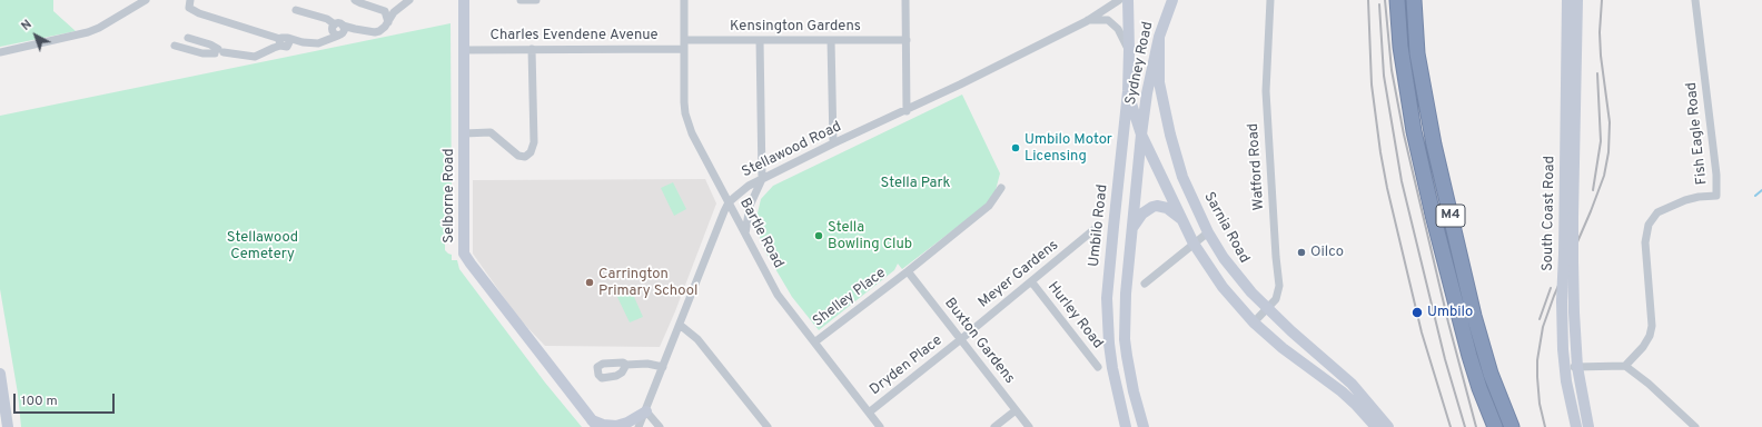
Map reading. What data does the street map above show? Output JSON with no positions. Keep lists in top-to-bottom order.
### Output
{
  "streets": {
    "highway": ["M4"],
    "main road": [
      "Sydney Road",
      "Selborne Road",
      "South Coast Road",
      "Umbilo Road",
      "Sarnia Road"
    ],
    "street": [
      "Kensington Gardens",
      "Charles Evendene Avenue",
      "Fish Eagle Road",
      "Stellawood Road",
      "Watford Road",
      "Bartle Road",
      "Meyer Gardens",
      "Shelley Place",
      "Hurley Road",
      "Buxton Gardens",
      "Dryden Place"
    ]
  },
  "crossings": [
    ["Kensington Gardens", "Bartle Road"],
    ["Charles Evendene Avenue", "Selborne Road"],
    ["Charles Evendene Avenue", "Bartle Road"],
    ["Sydney Road", "Sarnia Road"],
    ["Stellawood Road", "Umbilo Road"],
    ["Stellawood Road", "Bartle Road"],
    ["Watford Road", "Sarnia Road"],
    ["Bartle Road", "Shelley Place"],
    ["Bartle Road", "Dryden Place"],
    ["Meyer Gardens", "Hurley Road"],
    ["Meyer Gardens", "Buxton Gardens"],
    ["Meyer Gardens", "Dryden Place"],
    ["Shelley Place", "Buxton Gardens"],
    ["Buxton Gardens", "Dryden Place"]
  ],
  "parks": ["Stella Park", "Stellawood Cemetery"],
  "places": [
    "Umbilo Motor Licensing",
    "Stella Bowling Club",
    "Oilco",
    "Carrington Primary School",
    "Umbilo"
  ],
  "scale_bar": "100 m",
  "north": "top left"
}
